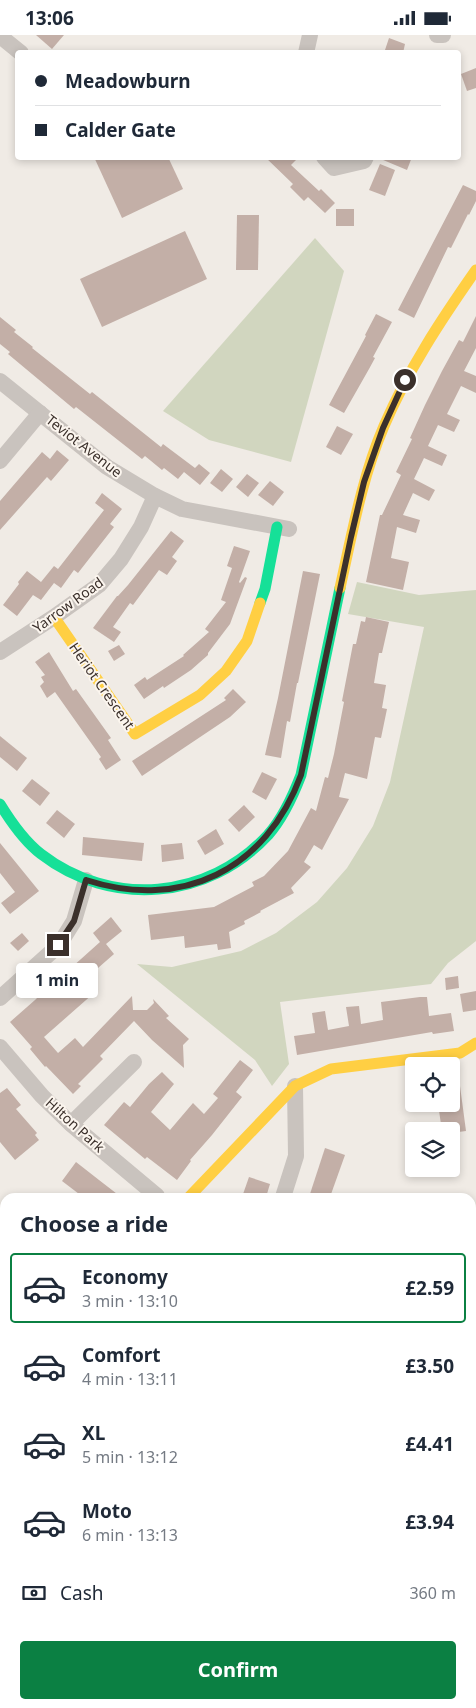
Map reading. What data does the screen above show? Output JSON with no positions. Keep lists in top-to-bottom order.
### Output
{
  "streets": {
    "street": [
      "Teviot Avenue",
      "Yarrow Road",
      "Heriot Crescent",
      "Hilton Park"
    ]
  },
  "crossings": [
    ["Teviot Avenue", "Yarrow Road"],
    ["Teviot Avenue", "Heriot Crescent"],
    ["Yarrow Road", "Heriot Crescent"]
  ],
  "page": {
    "status": "13:06",
    "banner": ["Meadowburn", "Calder Gate"],
    "bubble": "1 min",
    "heading": "Choose a ride",
    "list": [
      {
        "name": "Economy",
        "note": "3 min · 13:10",
        "value": "£2.59"
      },
      {
        "name": "Comfort",
        "note": "4 min · 13:11",
        "value": "£3.50"
      },
      {
        "name": "XL",
        "note": "5 min · 13:12",
        "value": "£4.41"
      },
      {
        "name": "Moto",
        "note": "6 min · 13:13",
        "value": "£3.94"
      }
    ],
    "pay": ["Cash", "360 m"],
    "buttons": "Confirm"
  }
}
